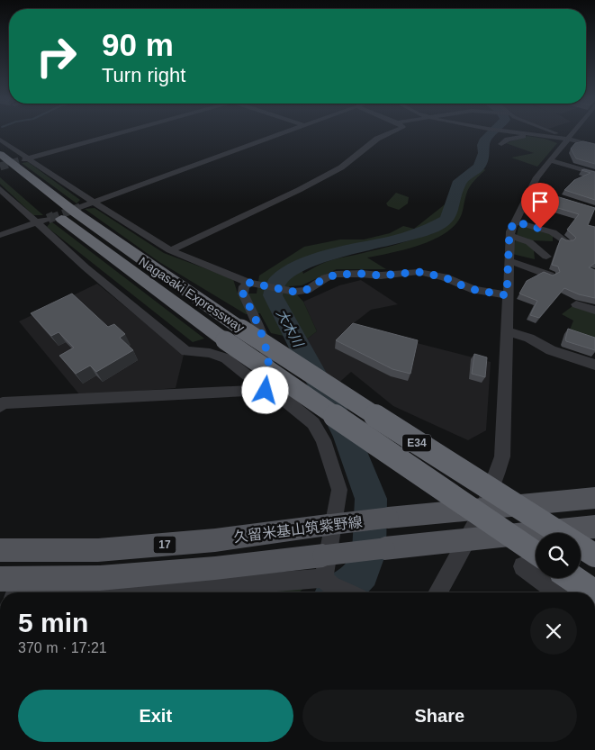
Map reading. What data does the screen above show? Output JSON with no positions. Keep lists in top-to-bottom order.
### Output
{
  "streets": {
    "highway": ["Nagasaki Expressway", "E34"],
    "main road": ["久留米基山筑紫野線", "17"]
  },
  "water": ["大木川"],
  "page": {
    "turn": ["90 m", "Turn right"],
    "heading": ["5 min", "370 m · 17:21"],
    "buttons": ["Exit", "Share"]
  }
}
